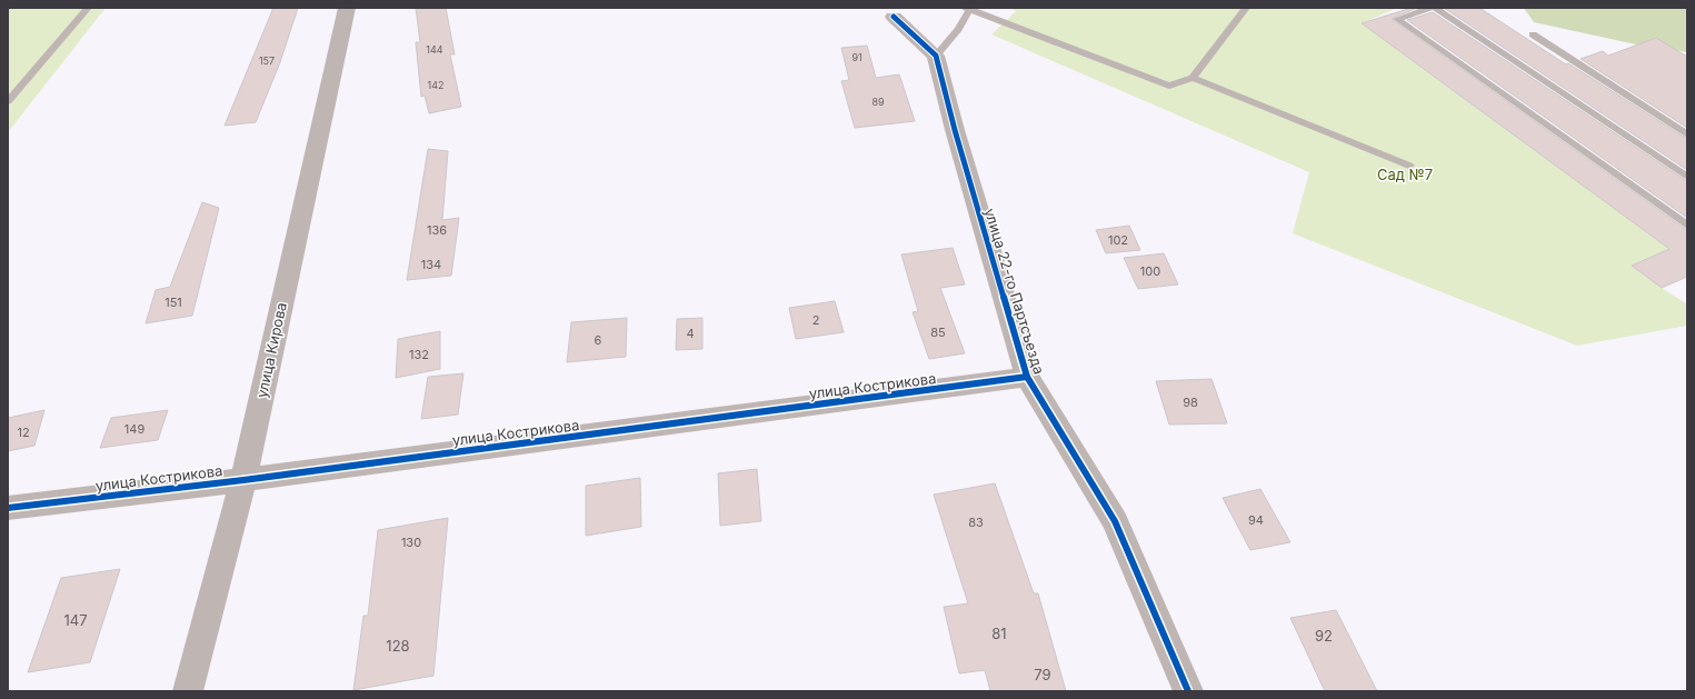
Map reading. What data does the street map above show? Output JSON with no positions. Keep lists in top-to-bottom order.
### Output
{
  "streets": {
    "street": ["улица 22-го Партсъезда", "улица Кирова", "улица Кострикова"]
  },
  "crossings": [
    ["улица 22-го Партсъезда", "улица Кострикова"],
    ["улица Кирова", "улица Кострикова"]
  ],
  "parks": ["Сад №7"],
  "house_numbers": [
    "144",
    "91",
    "157",
    "142",
    "89",
    "136",
    "102",
    "134",
    "100",
    "151",
    "2",
    "85",
    "4",
    "6",
    "132",
    "98",
    "149",
    "12",
    "94",
    "83",
    "130",
    "147",
    "81",
    "92",
    "128",
    "79"
  ]
}
